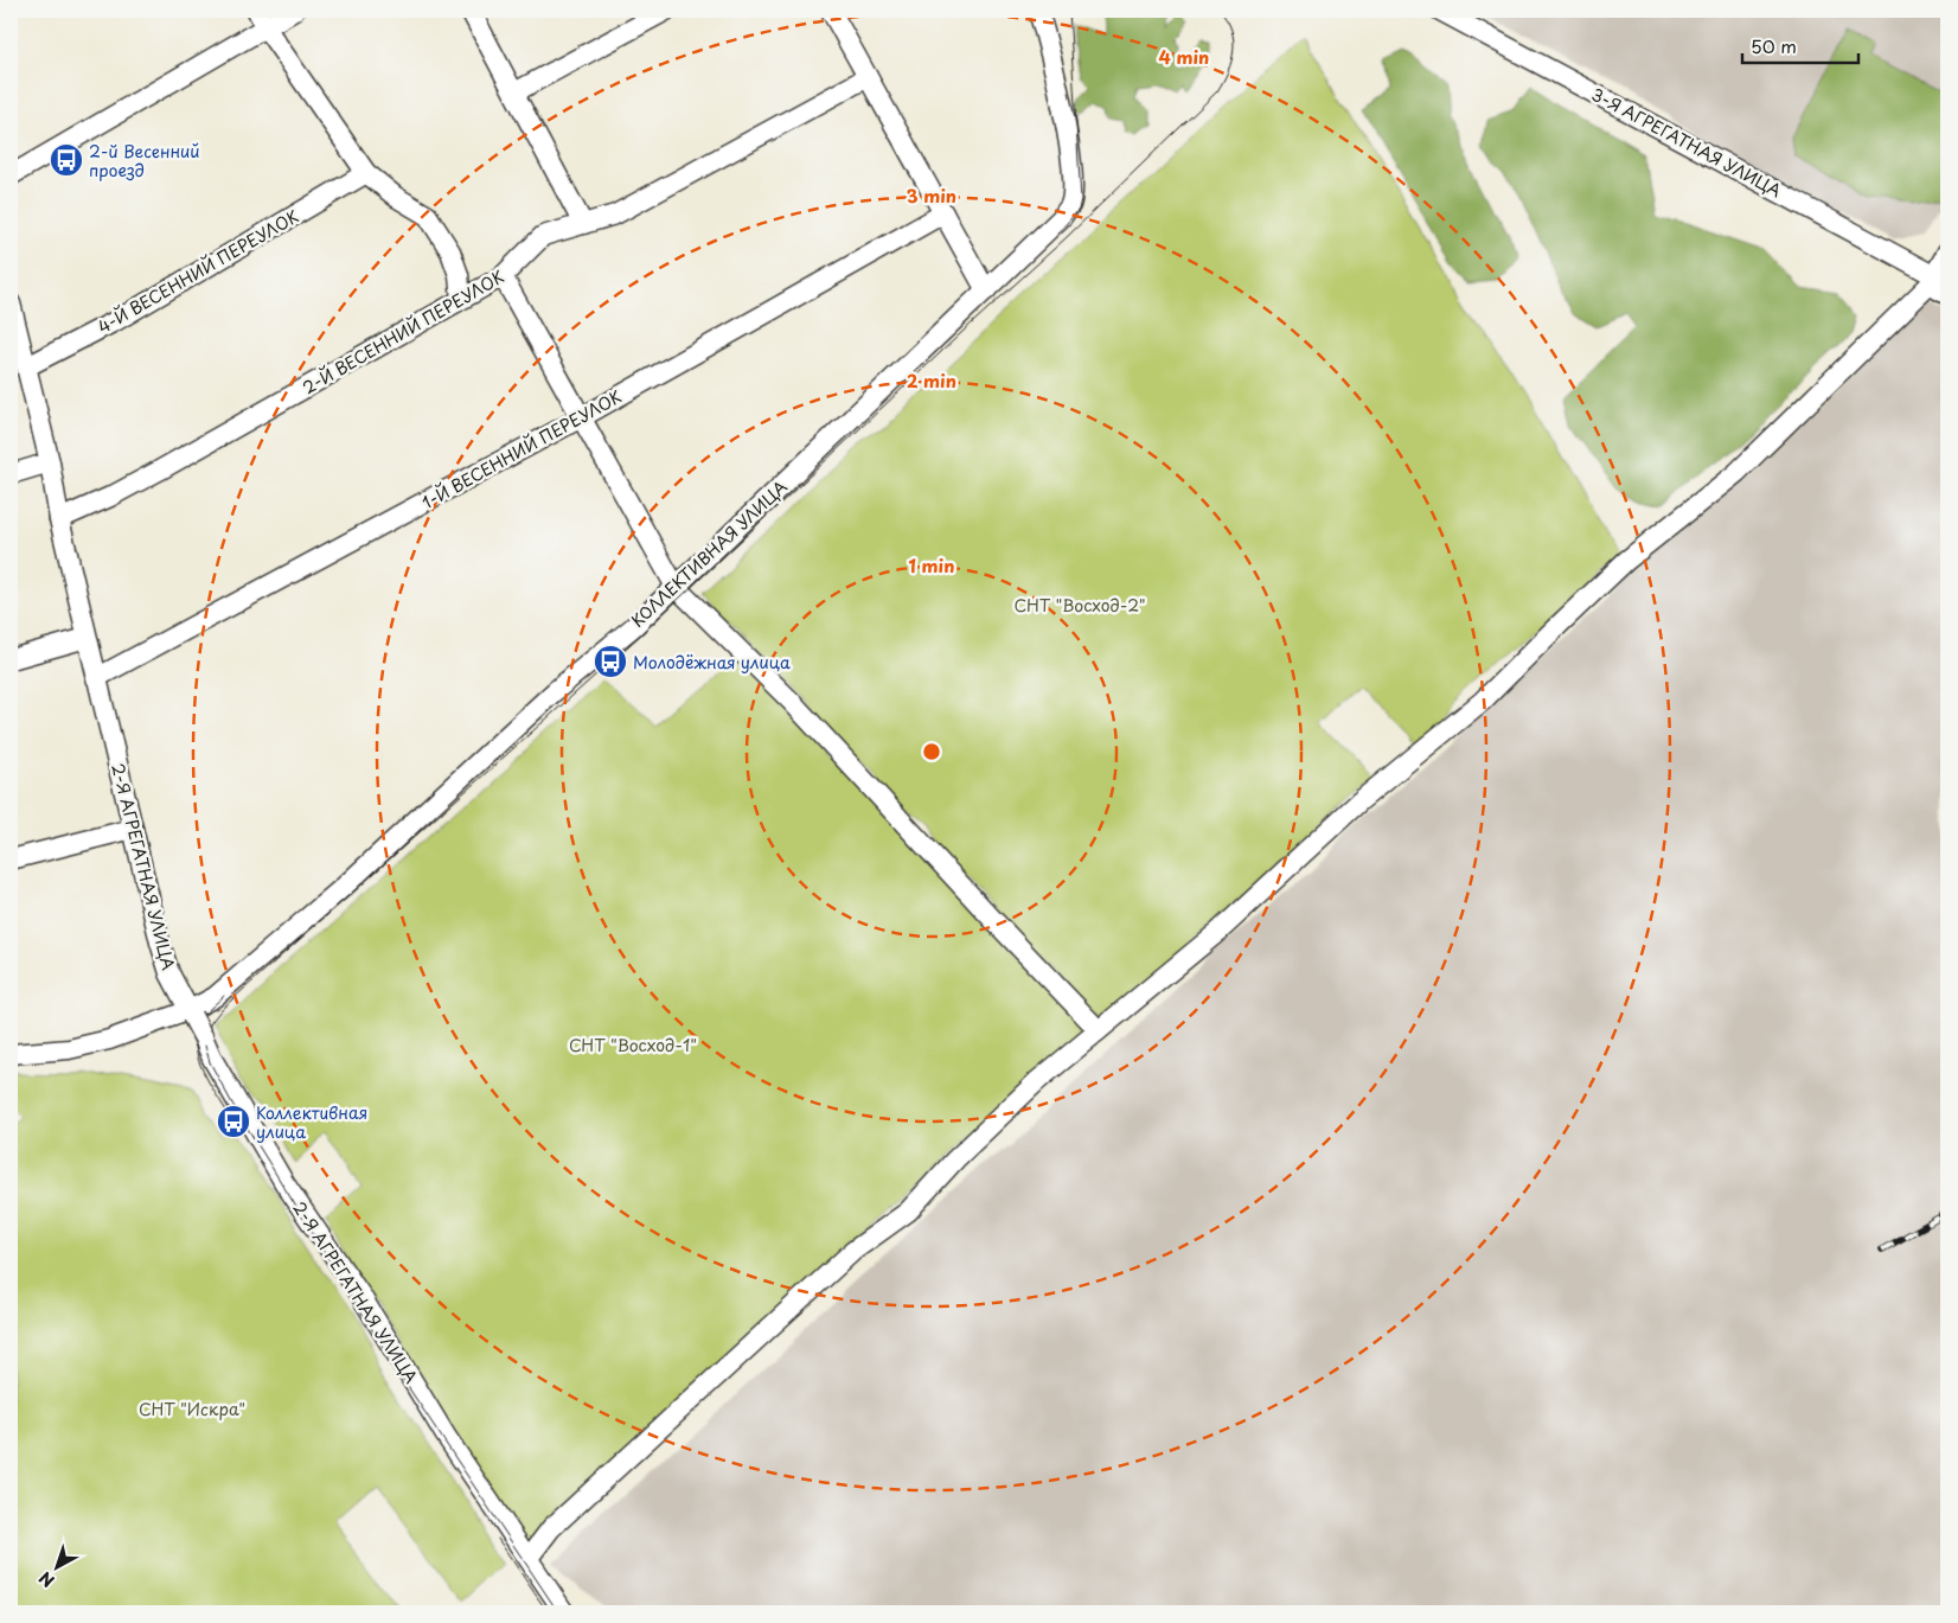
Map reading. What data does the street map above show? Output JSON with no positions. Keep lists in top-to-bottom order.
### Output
{
  "streets": {
    "street": [
      "3-Я АГРЕГАТНАЯ УЛИЦА",
      "4-Й ВЕСЕННИЙ ПЕРЕУЛОК",
      "2-Й ВЕСЕННИЙ ПЕРЕУЛОК",
      "1-Й ВЕСЕННИЙ ПЕРЕУЛОК",
      "КОЛЛЕКТИВНАЯ УЛИЦА",
      "2-Я АГРЕГАТНАЯ УЛИЦА"
    ]
  },
  "crossings": [
    ["4-Й ВЕСЕННИЙ ПЕРЕУЛОК", "2-Я АГРЕГАТНАЯ УЛИЦА"],
    ["2-Й ВЕСЕННИЙ ПЕРЕУЛОК", "2-Я АГРЕГАТНАЯ УЛИЦА"],
    ["1-Й ВЕСЕННИЙ ПЕРЕУЛОК", "2-Я АГРЕГАТНАЯ УЛИЦА"],
    ["КОЛЛЕКТИВНАЯ УЛИЦА", "2-Я АГРЕГАТНАЯ УЛИЦА"]
  ],
  "parks": ["СНТ \"Восход-2\"", "СНТ \"Восход-1\"", "СНТ \"Искра\""],
  "places": {
    "bus stop": ["2-й Весенний проезд", "Молодёжная улица", "Коллективная улица"]
  },
  "scale_bar": "50 m",
  "north": "bottom left",
  "rings": [
    "4 min",
    "3 min",
    "2 min",
    "1 min"
  ]
}
